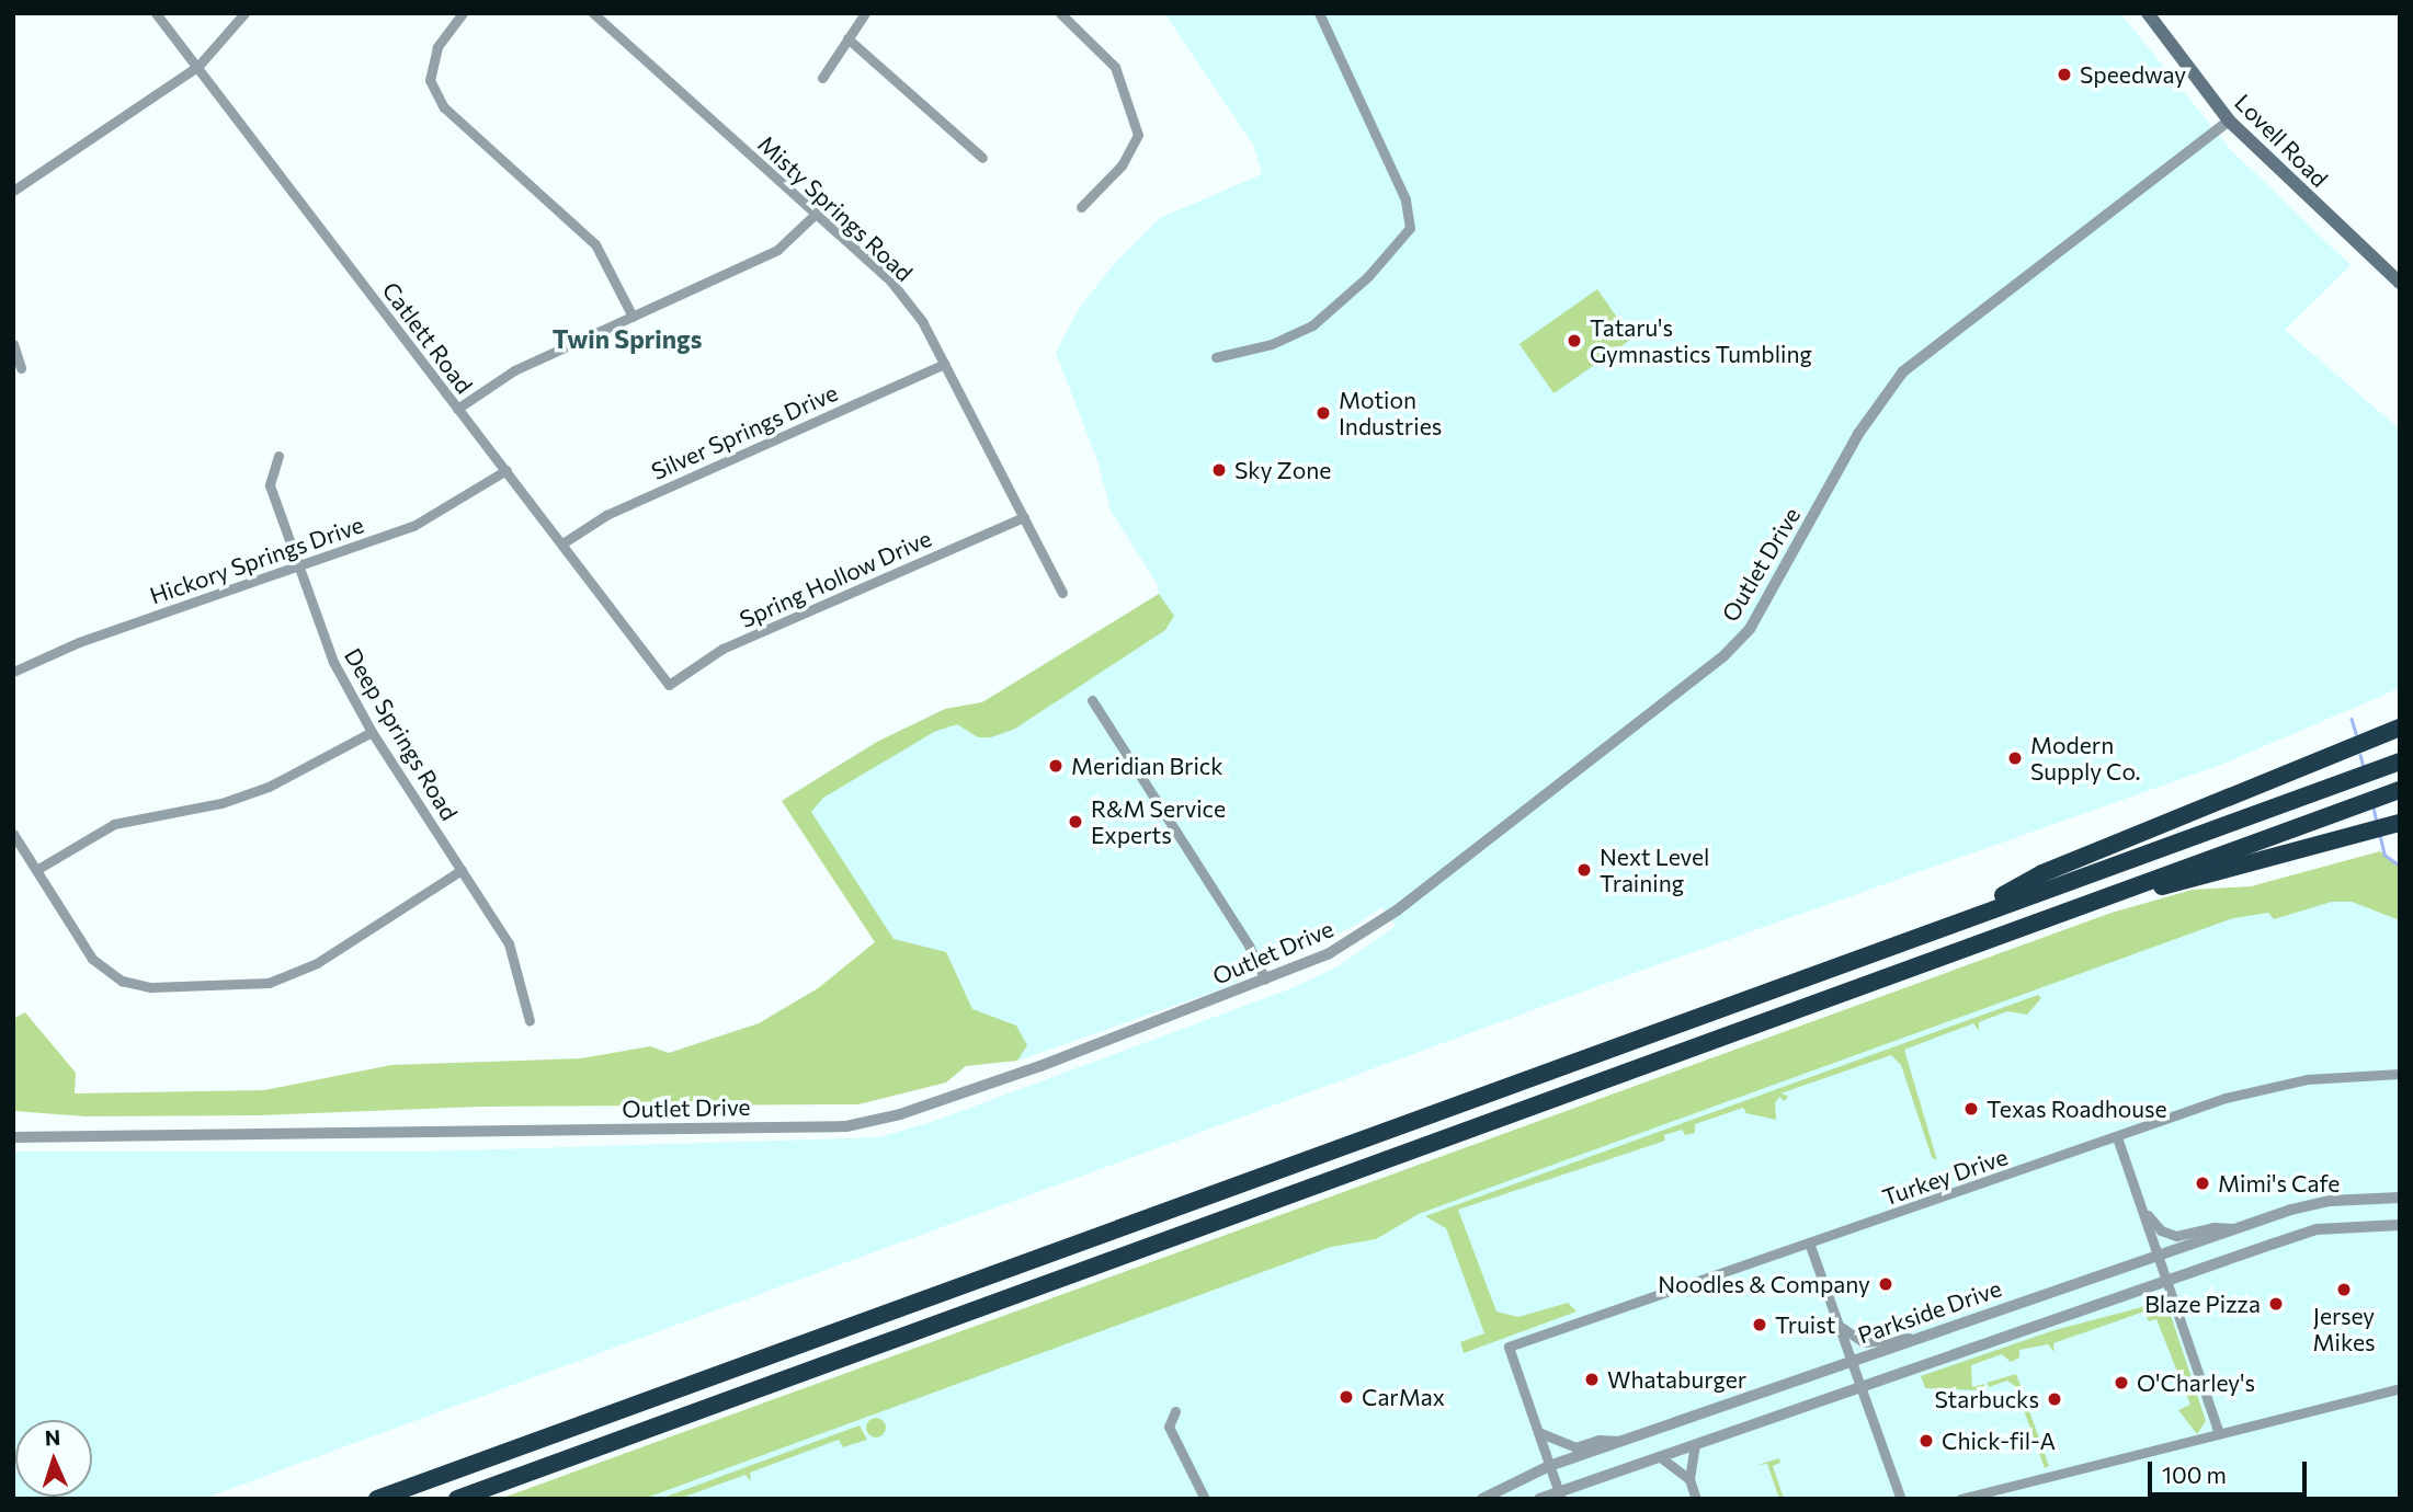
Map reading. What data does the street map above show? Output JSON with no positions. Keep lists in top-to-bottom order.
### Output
{
  "streets": {
    "main road": ["Lovell Road"],
    "street": [
      "Misty Springs Road",
      "Catlett Road",
      "Silver Springs Drive",
      "Hickory Springs Drive",
      "Outlet Drive",
      "Spring Hollow Drive",
      "Deep Springs Road",
      "Turkey Drive",
      "Parkside Drive"
    ]
  },
  "crossings": [
    ["Lovell Road", "Outlet Drive"],
    ["Misty Springs Road", "Silver Springs Drive"],
    ["Misty Springs Road", "Spring Hollow Drive"],
    ["Catlett Road", "Silver Springs Drive"],
    ["Catlett Road", "Hickory Springs Drive"],
    ["Catlett Road", "Spring Hollow Drive"],
    ["Hickory Springs Drive", "Deep Springs Road"]
  ],
  "districts": ["Twin Springs"],
  "places": [
    "Speedway",
    "Tataru's Gymnastics Tumbling",
    "Motion Industries",
    "Sky Zone",
    "Modern Supply Co.",
    "Meridian Brick",
    "R&M Service Experts",
    "Next Level Training",
    "Texas Roadhouse",
    "Mimi's Cafe",
    "Noodles & Company",
    "Jersey Mikes",
    "Blaze Pizza",
    "Truist",
    "Whataburger",
    "O'Charley's",
    "CarMax",
    "Starbucks",
    "Chick-fil-A"
  ],
  "scale_bar": "100 m",
  "north": "top"
}
